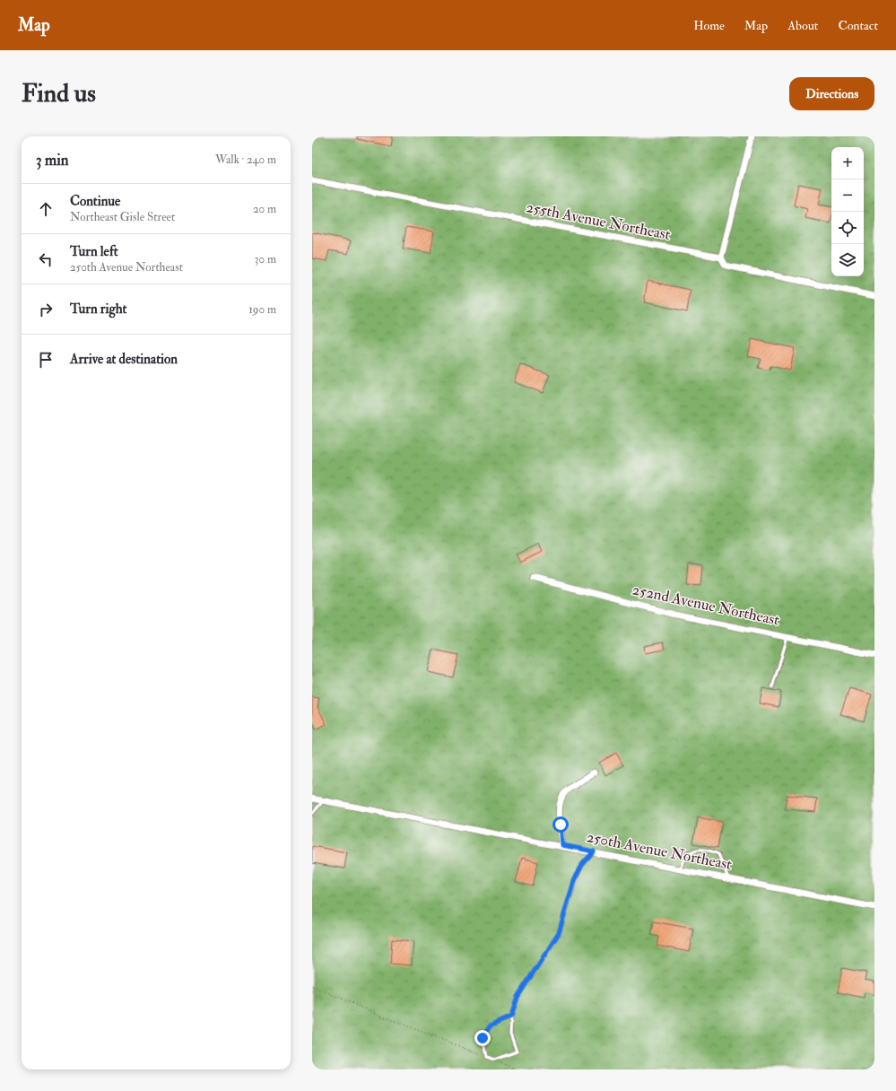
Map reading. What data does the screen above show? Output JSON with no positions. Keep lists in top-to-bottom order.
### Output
{
  "streets": {
    "street": ["255th Avenue Northeast", "252nd Avenue Northeast", "250th Avenue Northeast"]
  },
  "page": {
    "header": "Map",
    "nav": [
      "Home",
      "Map",
      "About",
      "Contact"
    ],
    "buttons": "Directions",
    "title": "Find us",
    "heading": ["3 min", "Walk · 240 m"],
    "map_buttons": ["+", "−"],
    "list": [
      ["Continue", "Northeast Gisle Street", "20 m"],
      ["Turn left", "250th Avenue Northeast", "30 m"],
      ["Turn right", "190 m"],
      "Arrive at destination"
    ]
  }
}
